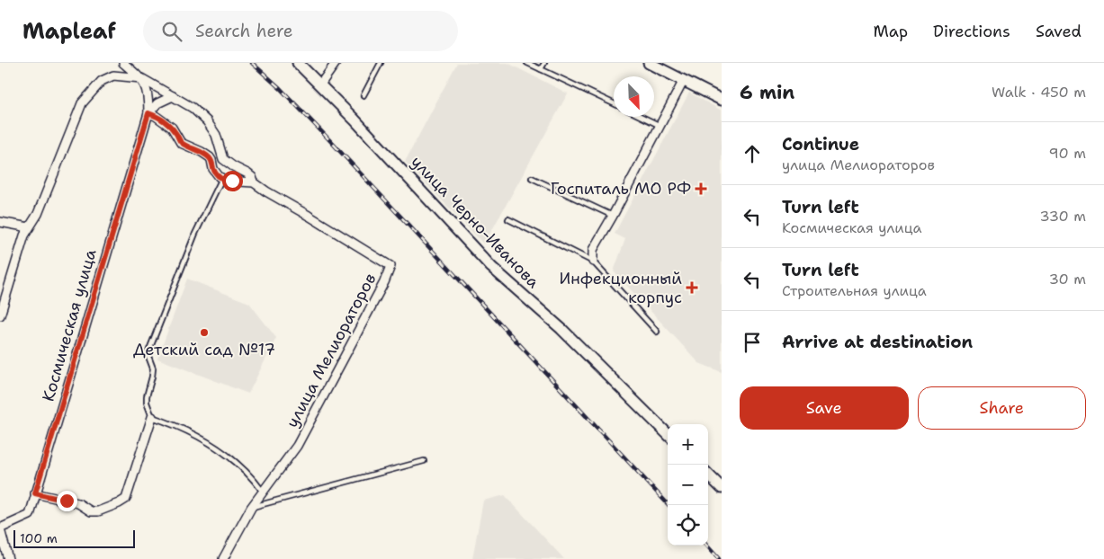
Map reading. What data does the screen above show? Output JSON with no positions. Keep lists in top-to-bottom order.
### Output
{
  "streets": {
    "main road": ["улица Черно-Иванова"],
    "street": ["Космическая улица", "улица Мелиораторов"]
  },
  "places": {
    "health": ["Госпиталь МО РФ", "Инфекционный корпус"],
    "other": ["Детский сад №17"]
  },
  "scale_bar": "100 m",
  "north": "bottom right",
  "page": {
    "header": "Mapleaf",
    "search": "Search here",
    "nav": ["Map", "Directions", "Saved"],
    "heading": ["6 min", "Walk · 450 m"],
    "list": [
      ["Continue", "улица Мелиораторов", "90 m"],
      ["Turn left", "Космическая улица", "330 m"],
      ["Turn left", "Строительная улица", "30 m"],
      "Arrive at destination"
    ],
    "buttons": ["Save", "Share"],
    "map_buttons": ["+", "−"],
    "scale": "100 m"
  }
}
